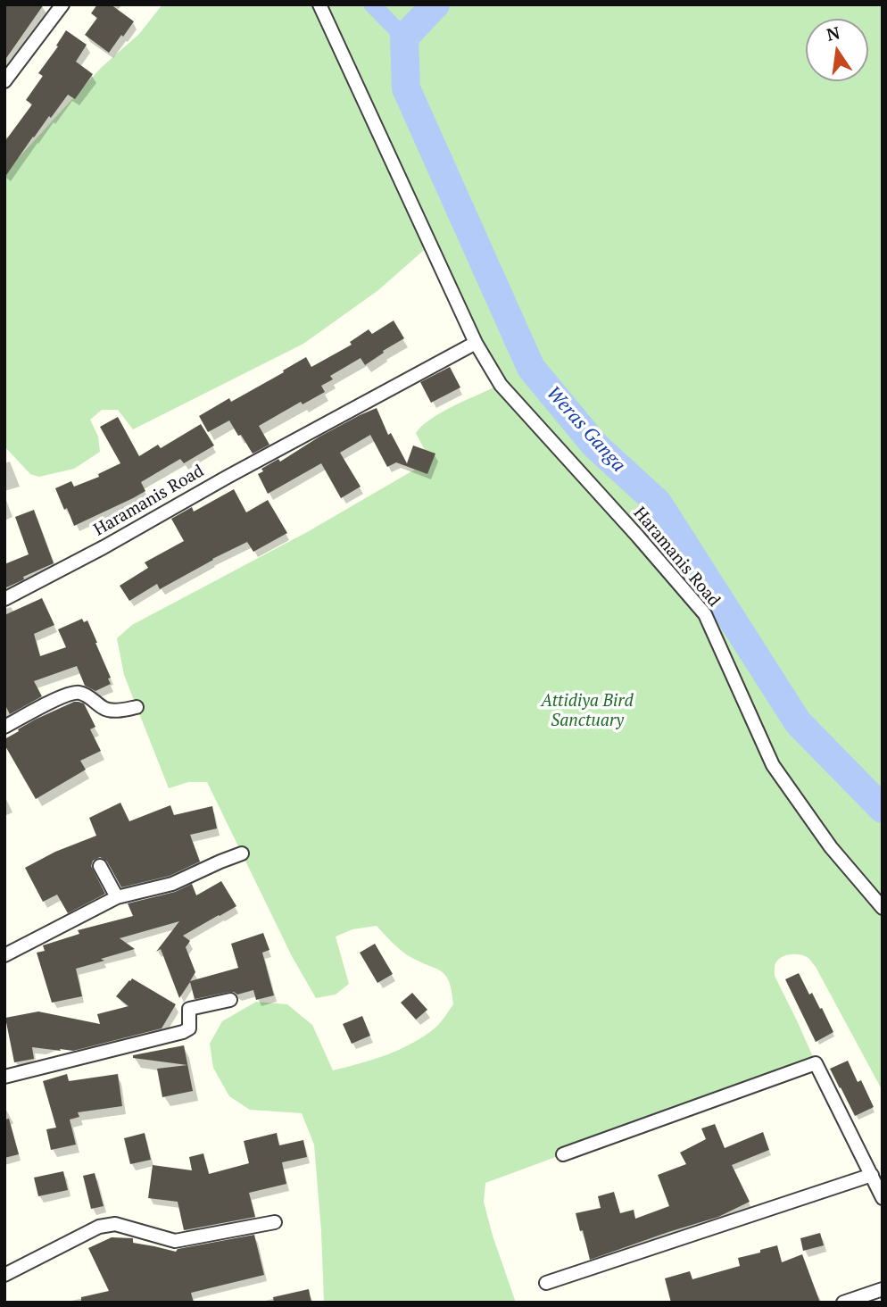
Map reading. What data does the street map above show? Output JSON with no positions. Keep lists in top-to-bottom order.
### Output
{
  "streets": {
    "street": ["Haramanis Road"]
  },
  "water": ["Weras Ganga"],
  "parks": ["Attidiya Bird Sanctuary"],
  "north": "top"
}
